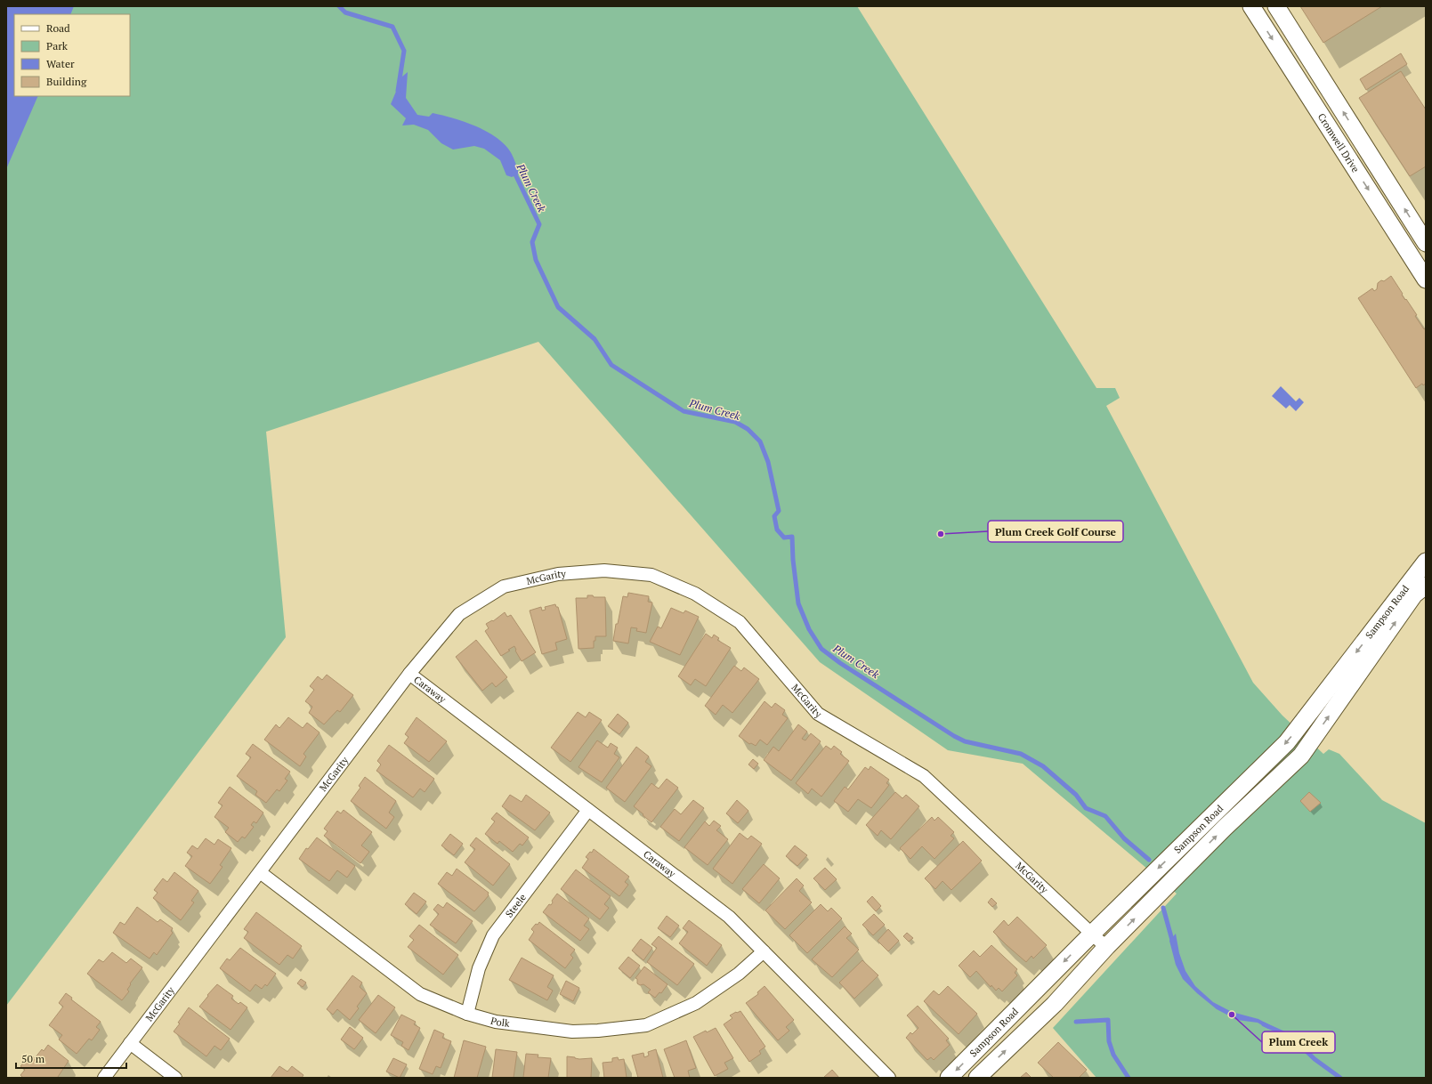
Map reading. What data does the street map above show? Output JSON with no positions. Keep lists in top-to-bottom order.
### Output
{
  "streets": {
    "street": [
      "Cromwell Drive",
      "McGarity",
      "Sampson Road",
      "Caraway",
      "Steele",
      "Polk"
    ]
  },
  "crossings": [
    ["McGarity", "Sampson Road"],
    ["McGarity", "Caraway"],
    ["McGarity", "Polk"],
    ["Caraway", "Steele"],
    ["Caraway", "Polk"],
    ["Steele", "Polk"]
  ],
  "water": ["Plum Creek"],
  "places": ["Plum Creek Golf Course", "Plum Creek"],
  "legend": [
    "Road",
    "Park",
    "Water",
    "Building"
  ],
  "scale_bar": "50 m"
}
